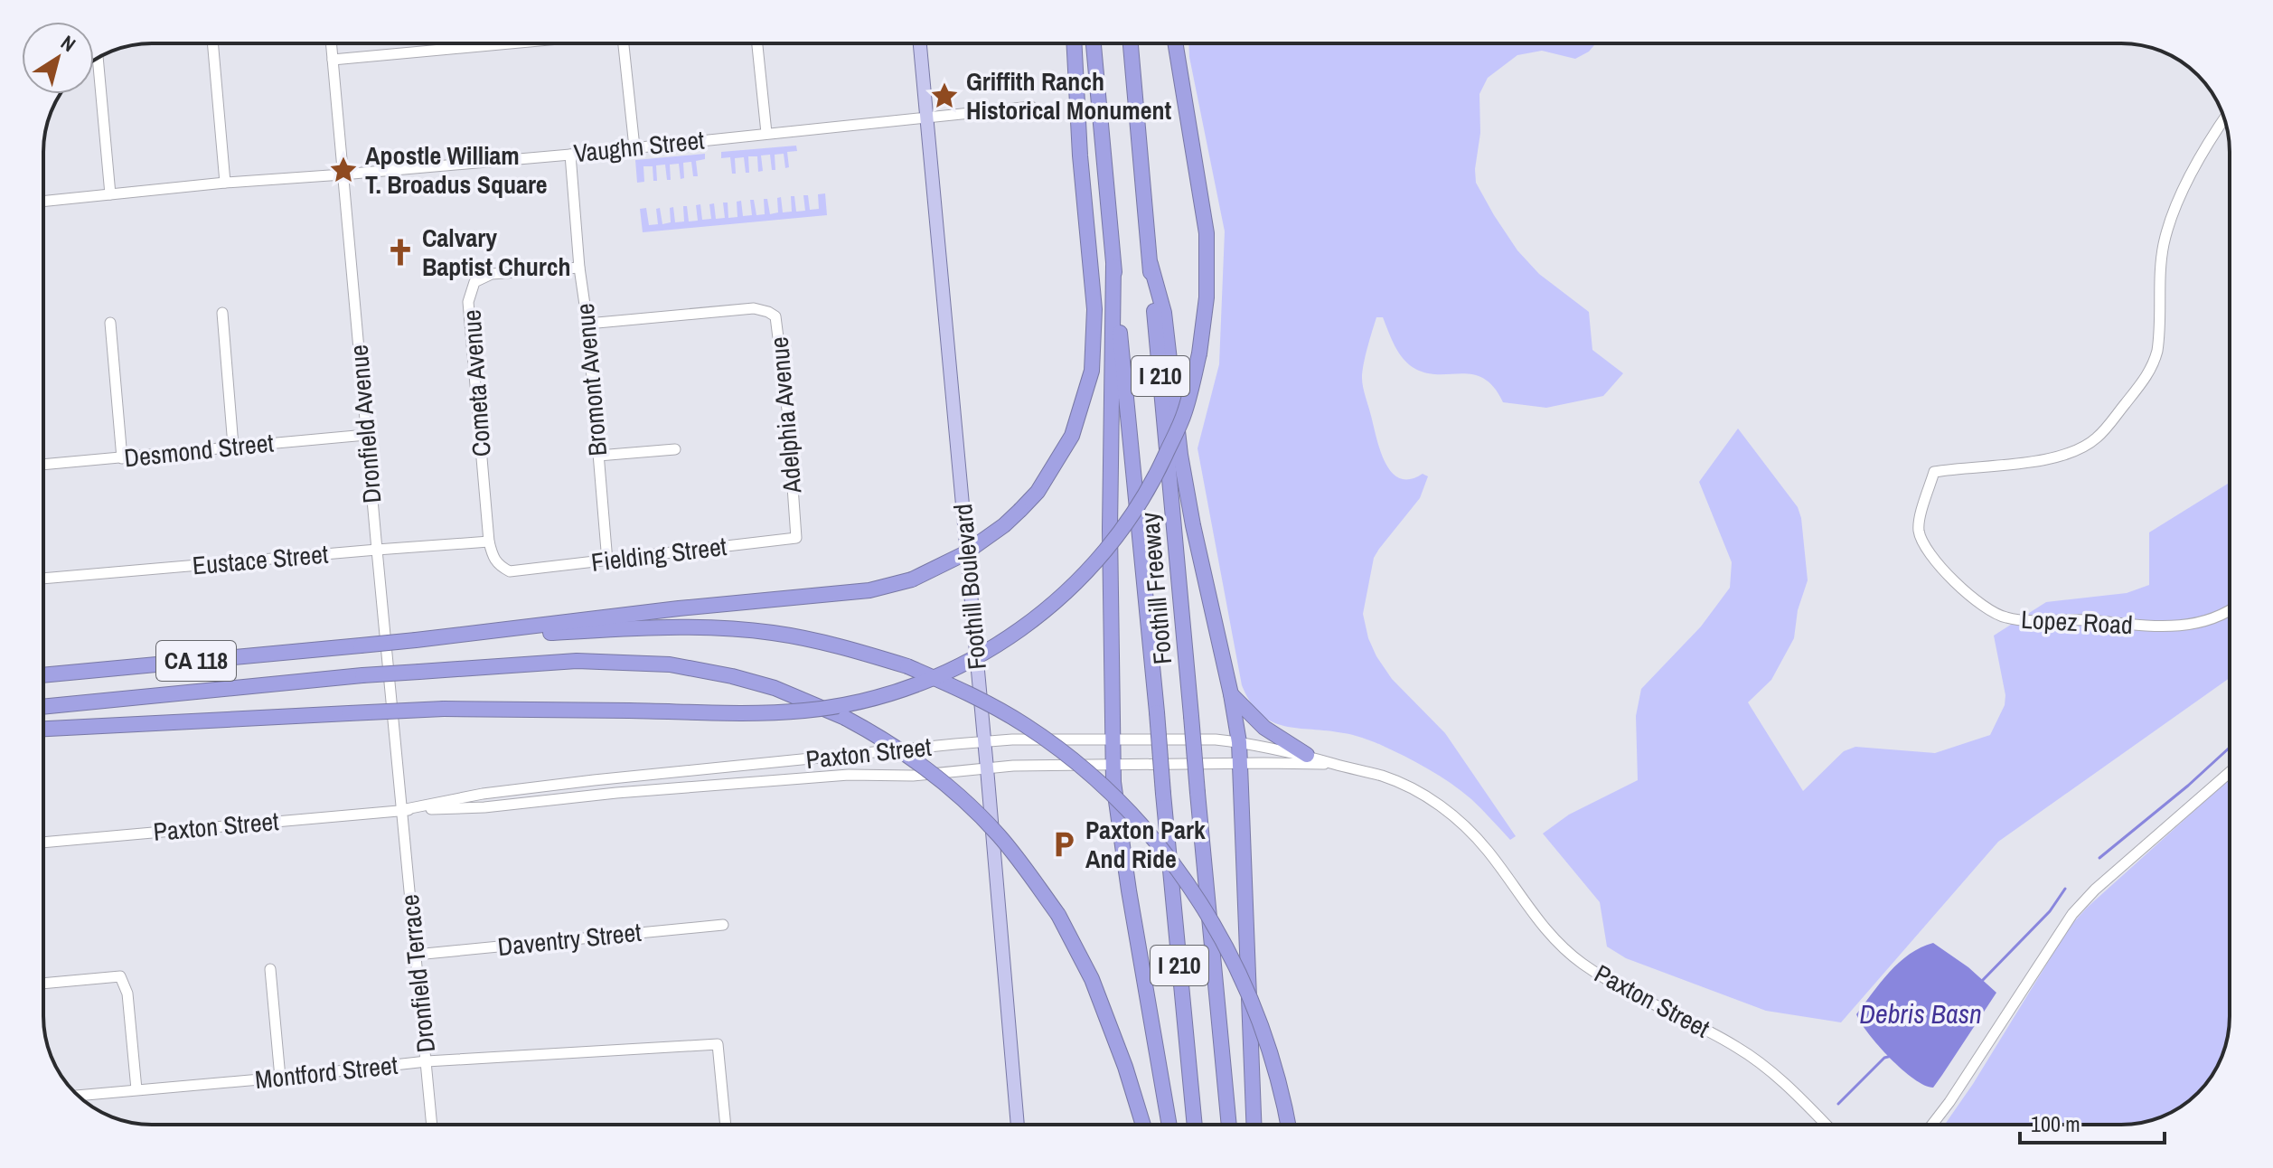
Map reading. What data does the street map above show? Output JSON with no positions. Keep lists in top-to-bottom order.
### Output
{
  "streets": {
    "highway": ["I 210", "Foothill Freeway", "CA 118"],
    "main road": ["Foothill Boulevard"],
    "street": [
      "Vaughn Street",
      "Bromont Avenue",
      "Cometa Avenue",
      "Adelphia Avenue",
      "Dronfield Avenue",
      "Desmond Street",
      "Fielding Street",
      "Eustace Street",
      "Lopez Road",
      "Paxton Street",
      "Daventry Street",
      "Dronfield Terrace",
      "Montford Street"
    ]
  },
  "crossings": [
    ["Vaughn Street", "Bromont Avenue"],
    ["Vaughn Street", "Dronfield Avenue"],
    ["Vaughn Street", "Foothill Boulevard"],
    ["Bromont Avenue", "Cometa Avenue"],
    ["Bromont Avenue", "Adelphia Avenue"],
    ["Bromont Avenue", "Fielding Street"],
    ["Cometa Avenue", "Fielding Street"],
    ["Cometa Avenue", "Eustace Street"],
    ["Adelphia Avenue", "Fielding Street"],
    ["Dronfield Avenue", "Desmond Street"],
    ["Dronfield Avenue", "Eustace Street"],
    ["Dronfield Avenue", "Paxton Street"],
    ["Dronfield Avenue", "Dronfield Terrace"],
    ["Foothill Boulevard", "Paxton Street"],
    ["Paxton Street", "Dronfield Terrace"],
    ["Daventry Street", "Dronfield Terrace"],
    ["Dronfield Terrace", "Montford Street"]
  ],
  "water": ["Debris Basn"],
  "places": {
    "place": ["Griffith Ranch Historical Monument", "Apostle William T. Broadus Square"],
    "church": ["Calvary Baptist Church"],
    "parking": ["Paxton Park And Ride"]
  },
  "scale_bar": "100 m",
  "north": "top right"
}
